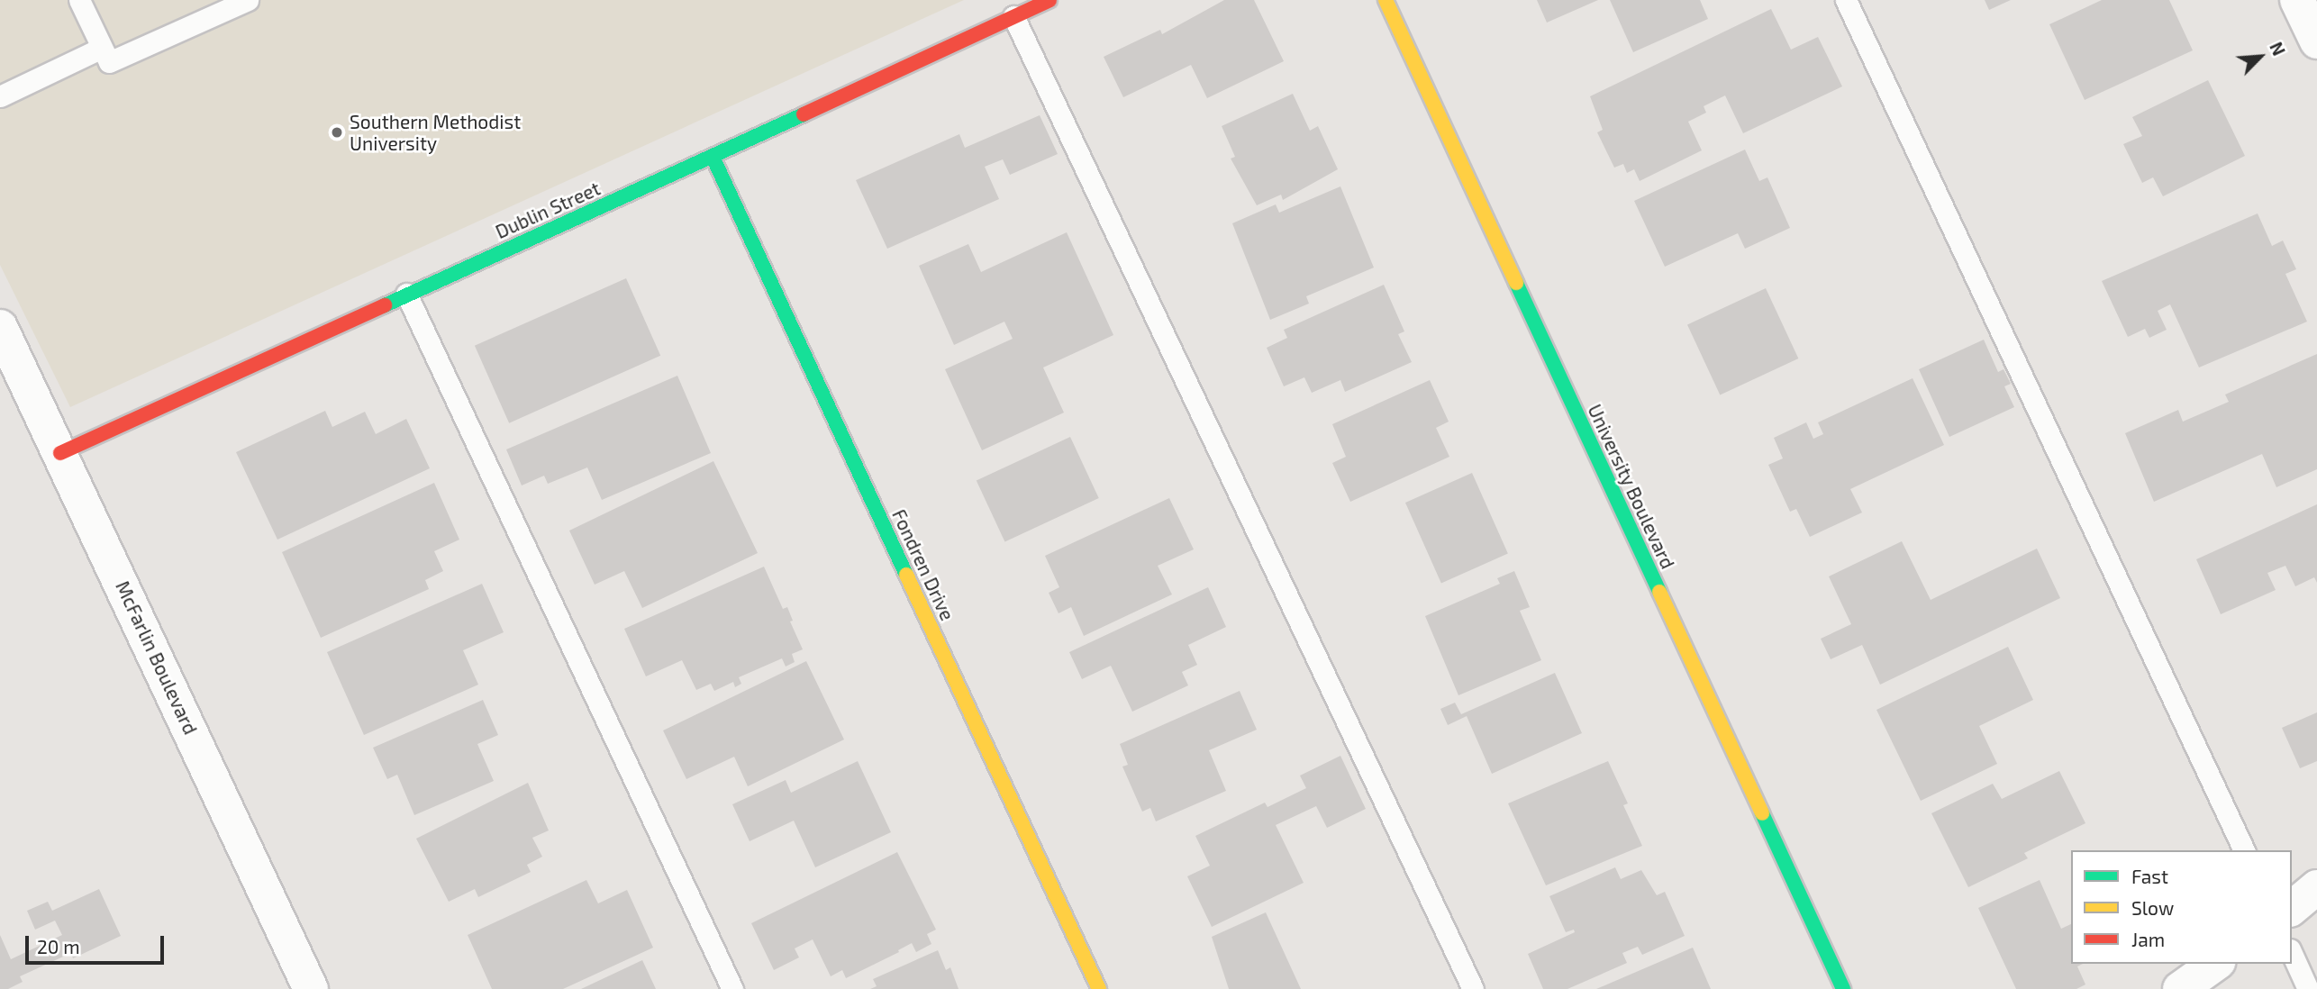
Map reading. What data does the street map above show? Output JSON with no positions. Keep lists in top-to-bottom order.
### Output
{
  "streets": {
    "street": [
      "Dublin Street",
      "University Boulevard",
      "Fondren Drive",
      "McFarlin Boulevard"
    ]
  },
  "crossings": [
    ["Dublin Street", "Fondren Drive"],
    ["Dublin Street", "McFarlin Boulevard"]
  ],
  "places": ["Southern Methodist University"],
  "legend": ["Fast", "Slow", "Jam"],
  "scale_bar": "20 m",
  "north": "top right"
}
